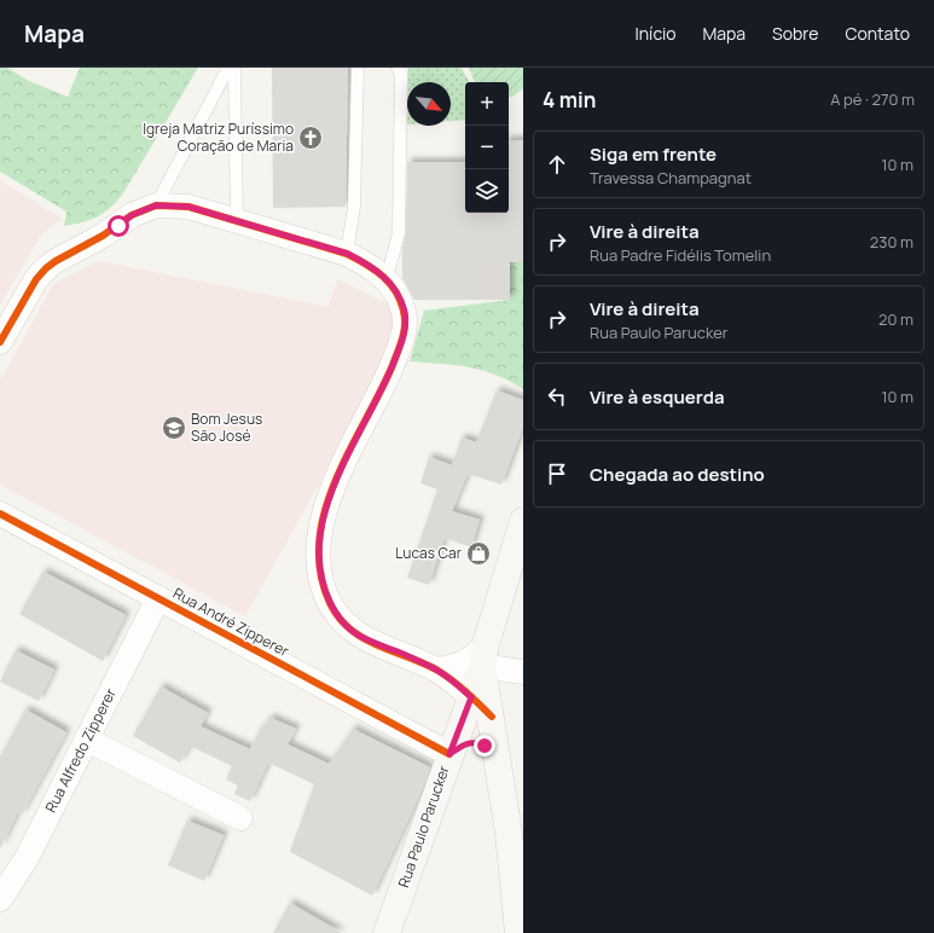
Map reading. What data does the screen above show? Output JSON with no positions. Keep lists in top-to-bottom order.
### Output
{
  "streets": {
    "main road": ["Rua Paulo Parucker"],
    "street": ["Rua André Zipperer", "Rua Alfredo Zipperer"]
  },
  "crossings": [
    ["Rua André Zipperer", "Rua Alfredo Zipperer"],
    ["Rua André Zipperer", "Rua Paulo Parucker"]
  ],
  "places": {
    "church": ["Igreja Matriz Puríssimo Coração de Maria"],
    "school or university": ["Bom Jesus São José"],
    "shop": ["Lucas Car"]
  },
  "north": "bottom right",
  "page": {
    "header": "Mapa",
    "nav": [
      "Início",
      "Mapa",
      "Sobre",
      "Contato"
    ],
    "heading": ["4 min", "A pé · 270 m"],
    "map_buttons": ["+", "−"],
    "list": [
      ["Siga em frente", "Travessa Champagnat", "10 m"],
      ["Vire à direita", "Rua Padre Fidélis Tomelin", "230 m"],
      ["Vire à direita", "Rua Paulo Parucker", "20 m"],
      ["Vire à esquerda", "10 m"],
      "Chegada ao destino"
    ]
  }
}
